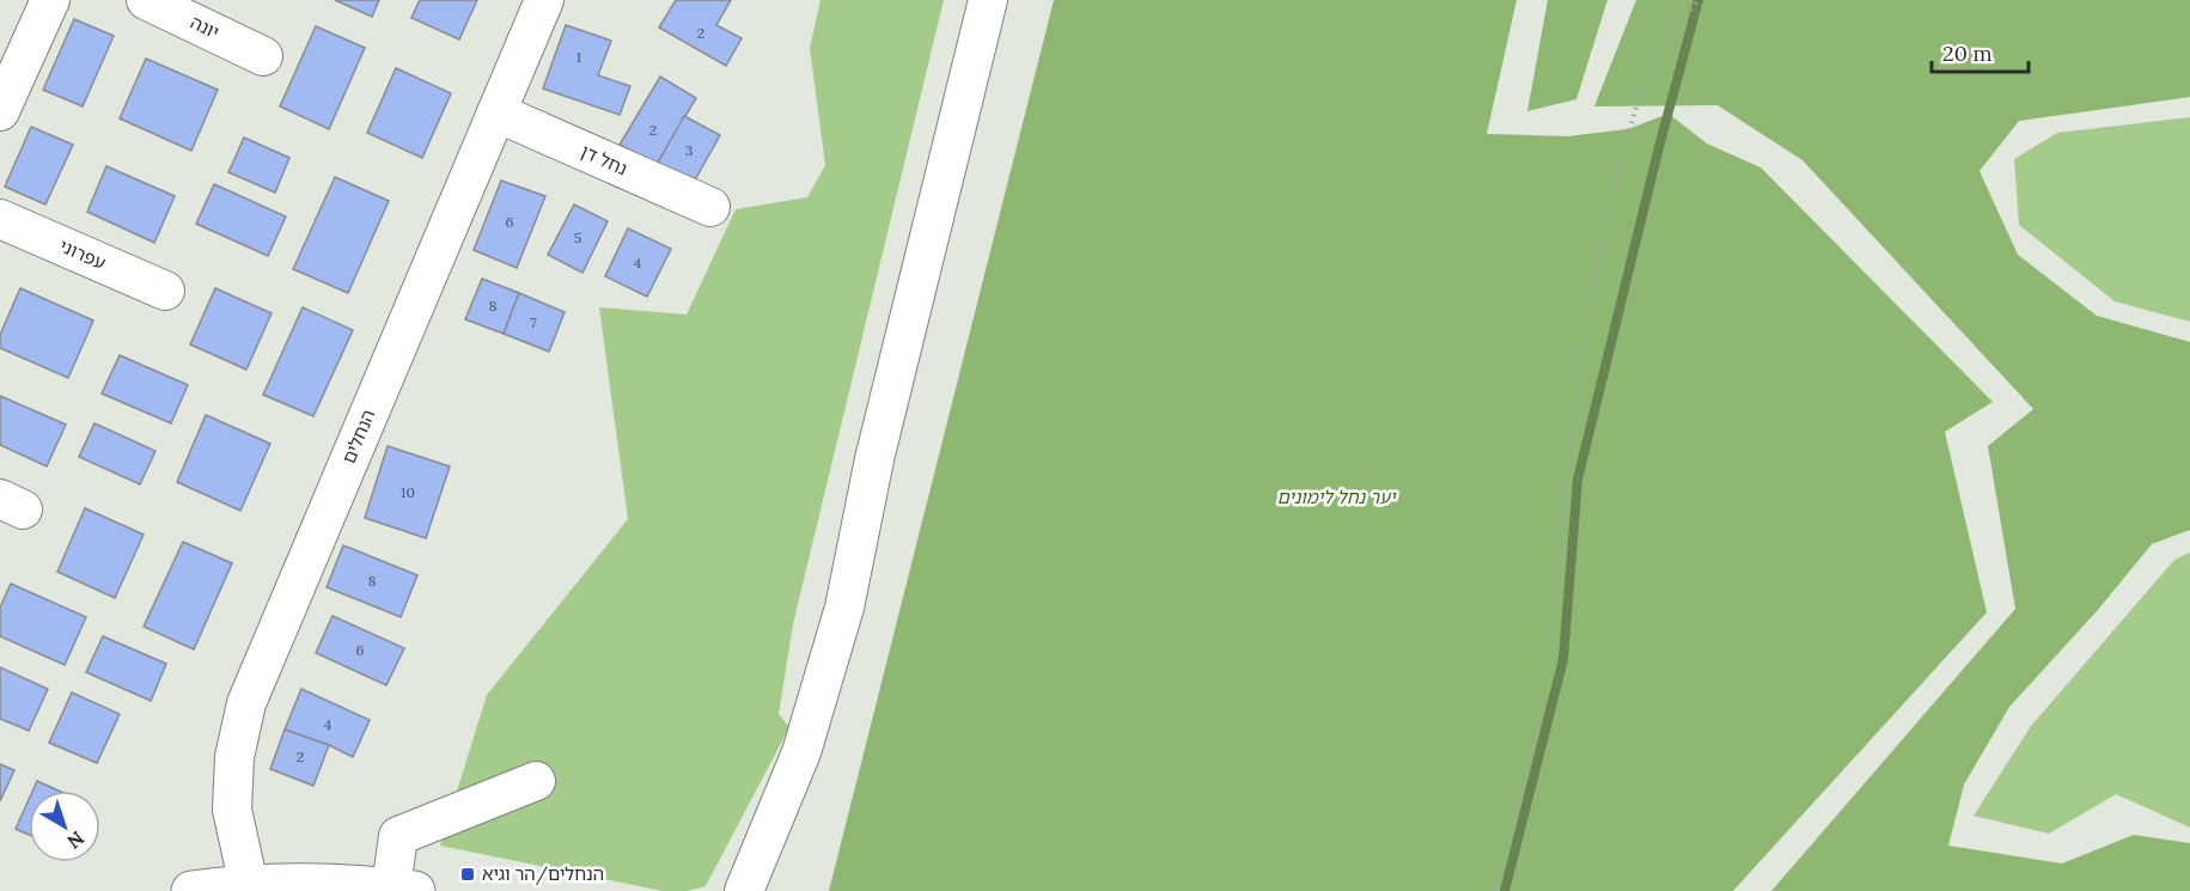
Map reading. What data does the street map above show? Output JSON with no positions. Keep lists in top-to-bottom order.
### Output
{
  "streets": {
    "street": [
      "יונה",
      "נחל דן",
      "עפרוני",
      "הנחלים"
    ]
  },
  "crossings": [
    ["נחל דן", "הנחלים"]
  ],
  "parks": ["יער נחל לימונים"],
  "places": {
    "transit": ["הנחלים/הר וגיא"]
  },
  "house_numbers": [
    "2",
    "1",
    "2",
    "3",
    "6",
    "5",
    "4",
    "8",
    "7",
    "10",
    "8",
    "6",
    "4",
    "2"
  ],
  "scale_bar": "20 m",
  "north": "bottom right"
}
